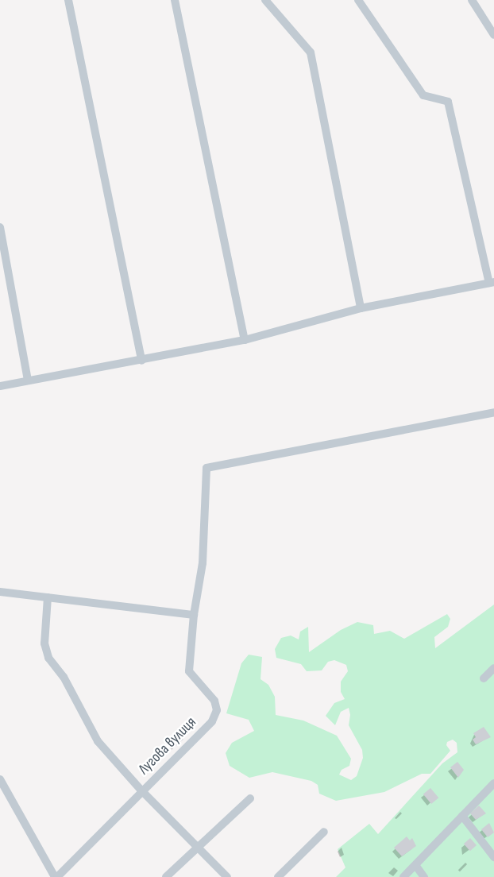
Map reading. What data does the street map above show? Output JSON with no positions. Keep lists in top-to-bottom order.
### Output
{
  "streets": {
    "street": ["Лугова вулиця"]
  }
}
